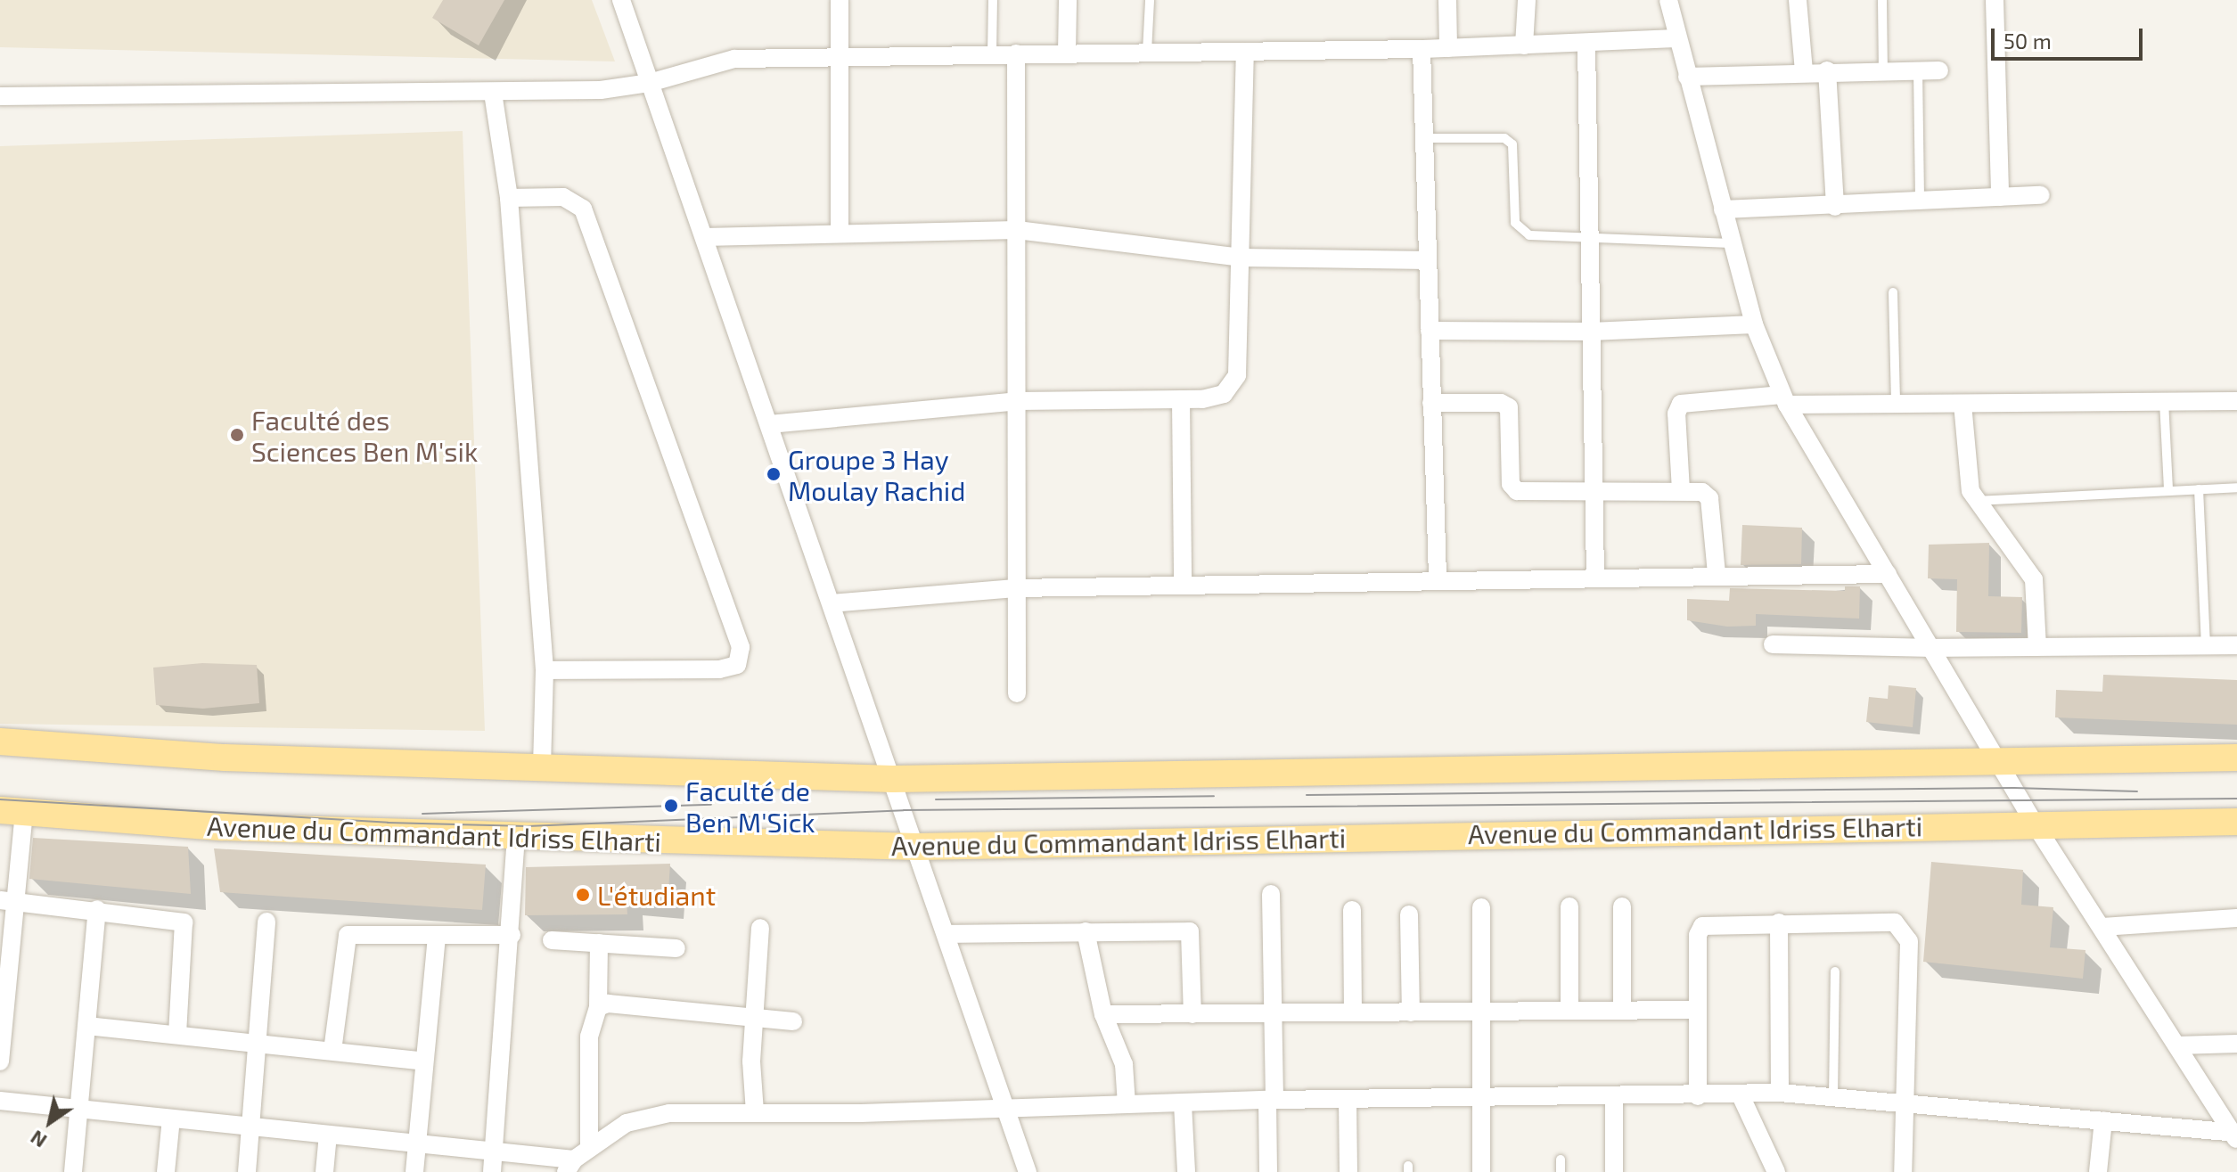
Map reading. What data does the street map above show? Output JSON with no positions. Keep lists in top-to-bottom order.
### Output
{
  "streets": {
    "main road": ["Avenue du Commandant Idriss Elharti"]
  },
  "places": [
    "Faculté des Sciences Ben M'sik",
    "Groupe 3 Hay Moulay Rachid",
    "Faculté de Ben M'Sick",
    "L'étudiant"
  ],
  "scale_bar": "50 m",
  "north": "bottom left"
}
